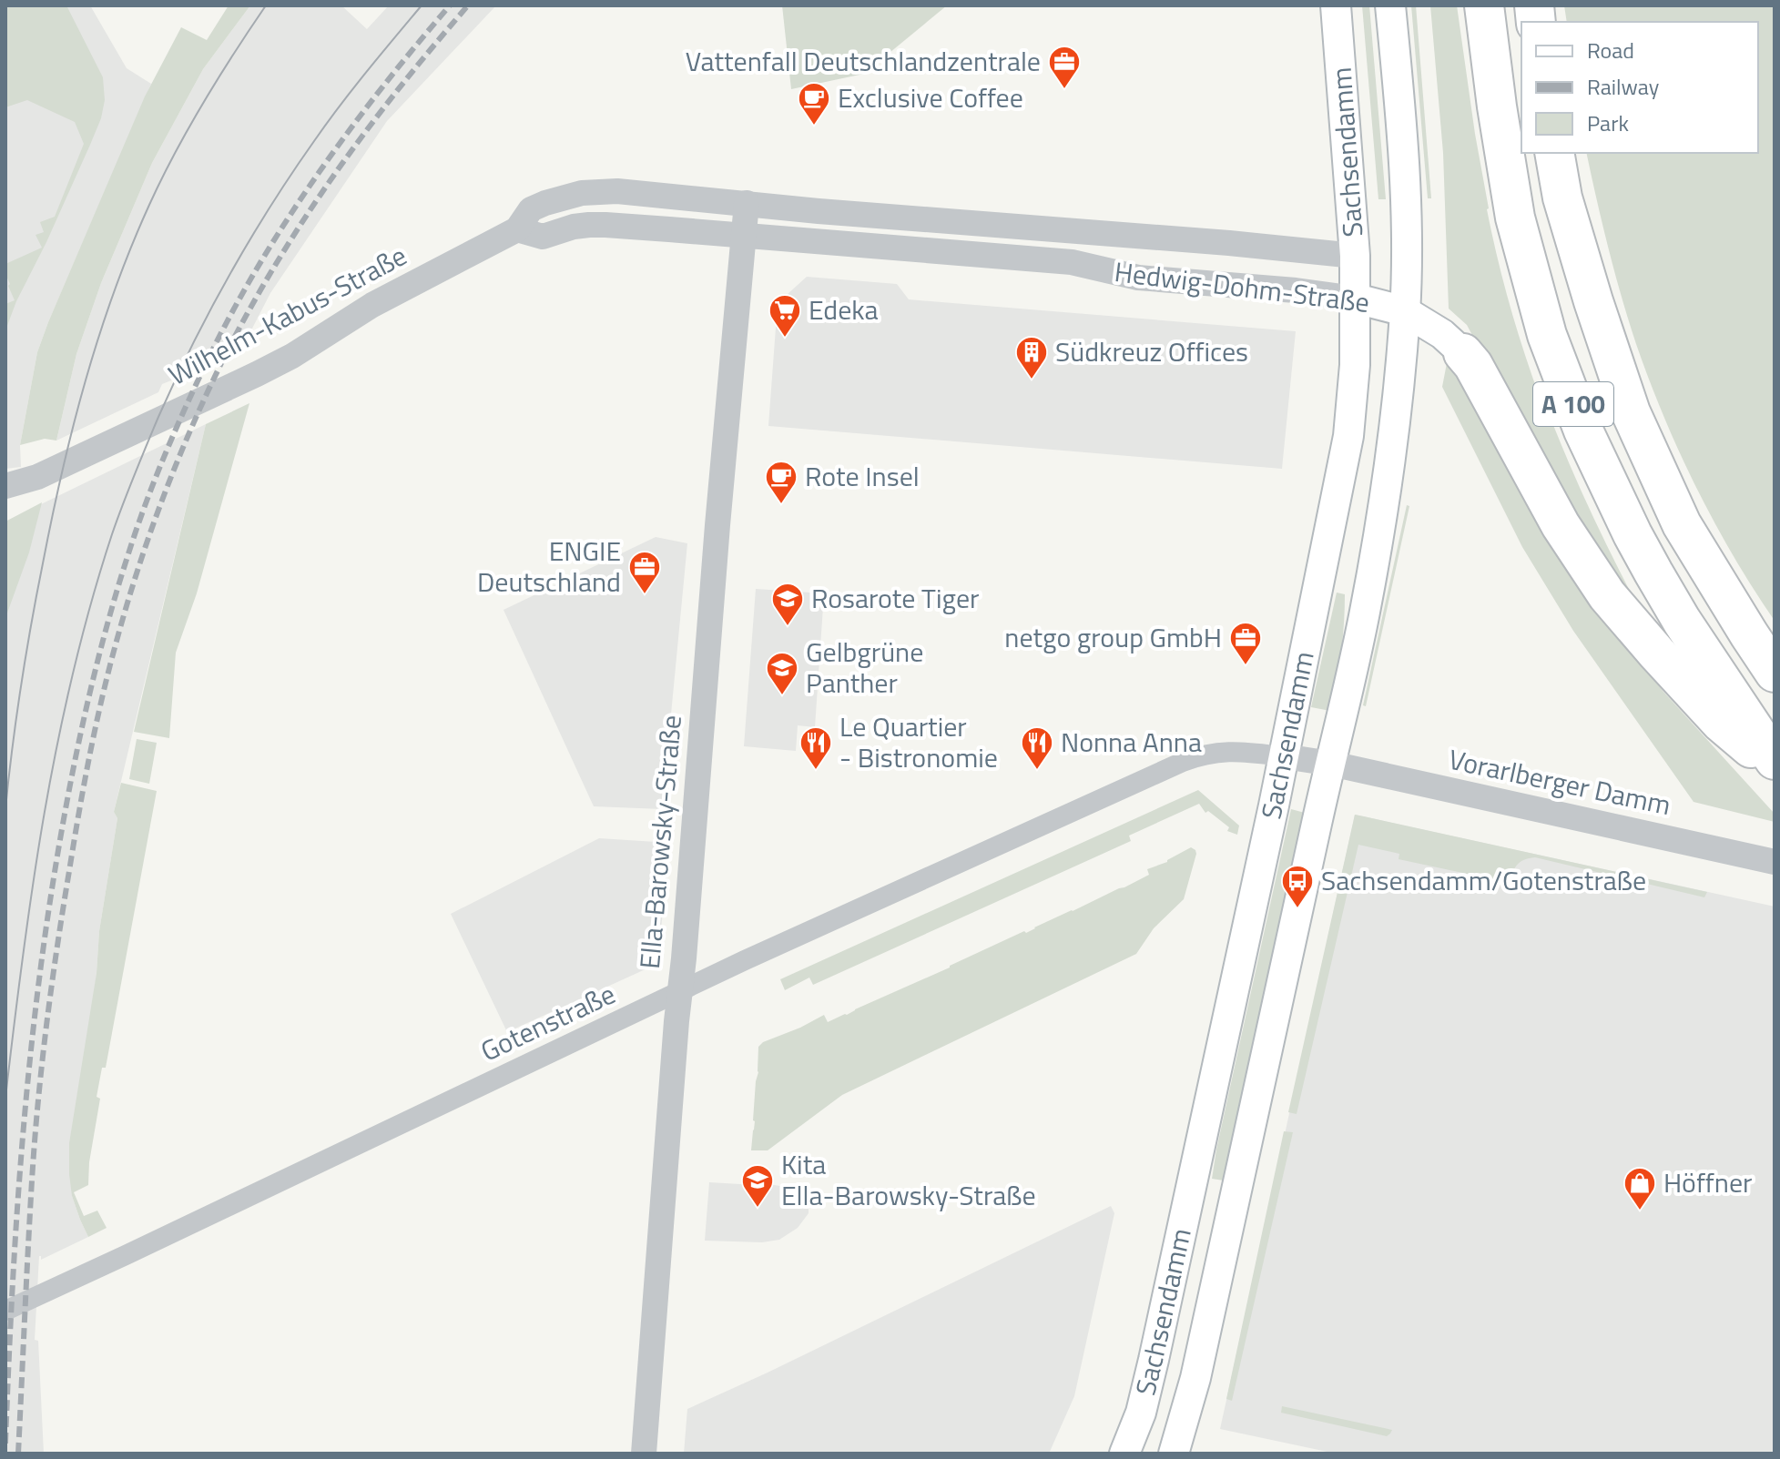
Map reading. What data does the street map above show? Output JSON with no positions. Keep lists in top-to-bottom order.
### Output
{
  "streets": {
    "highway": ["A 100"],
    "main road": ["Sachsendamm", "Hedwig-Dohm-Straße"],
    "street": [
      "Wilhelm-Kabus-Straße",
      "Vorarlberger Damm",
      "Ella-Barowsky-Straße",
      "Gotenstraße"
    ]
  },
  "crossings": [
    ["Sachsendamm", "Hedwig-Dohm-Straße"],
    ["Sachsendamm", "Vorarlberger Damm"],
    ["Sachsendamm", "Gotenstraße"],
    ["Hedwig-Dohm-Straße", "Wilhelm-Kabus-Straße"],
    ["Hedwig-Dohm-Straße", "Ella-Barowsky-Straße"],
    ["Wilhelm-Kabus-Straße", "Ella-Barowsky-Straße"],
    ["Vorarlberger Damm", "Gotenstraße"],
    ["Ella-Barowsky-Straße", "Gotenstraße"]
  ],
  "places": {
    "office": ["Vattenfall Deutschlandzentrale", "ENGIE Deutschland", "netgo group GmbH"],
    "cafe": ["Exclusive Coffee", "Rote Insel"],
    "supermarket": ["Edeka"],
    "building": ["Südkreuz Offices"],
    "school or university": ["Rosarote Tiger", "Gelbgrüne Panther", "Kita Ella-Barowsky-Straße"],
    "restaurant": ["Le Quartier - Bistronomie", "Nonna Anna"],
    "bus stop": ["Sachsendamm/Gotenstraße"],
    "shop": ["Höffner"]
  },
  "legend": ["Road", "Railway", "Park"]
}
